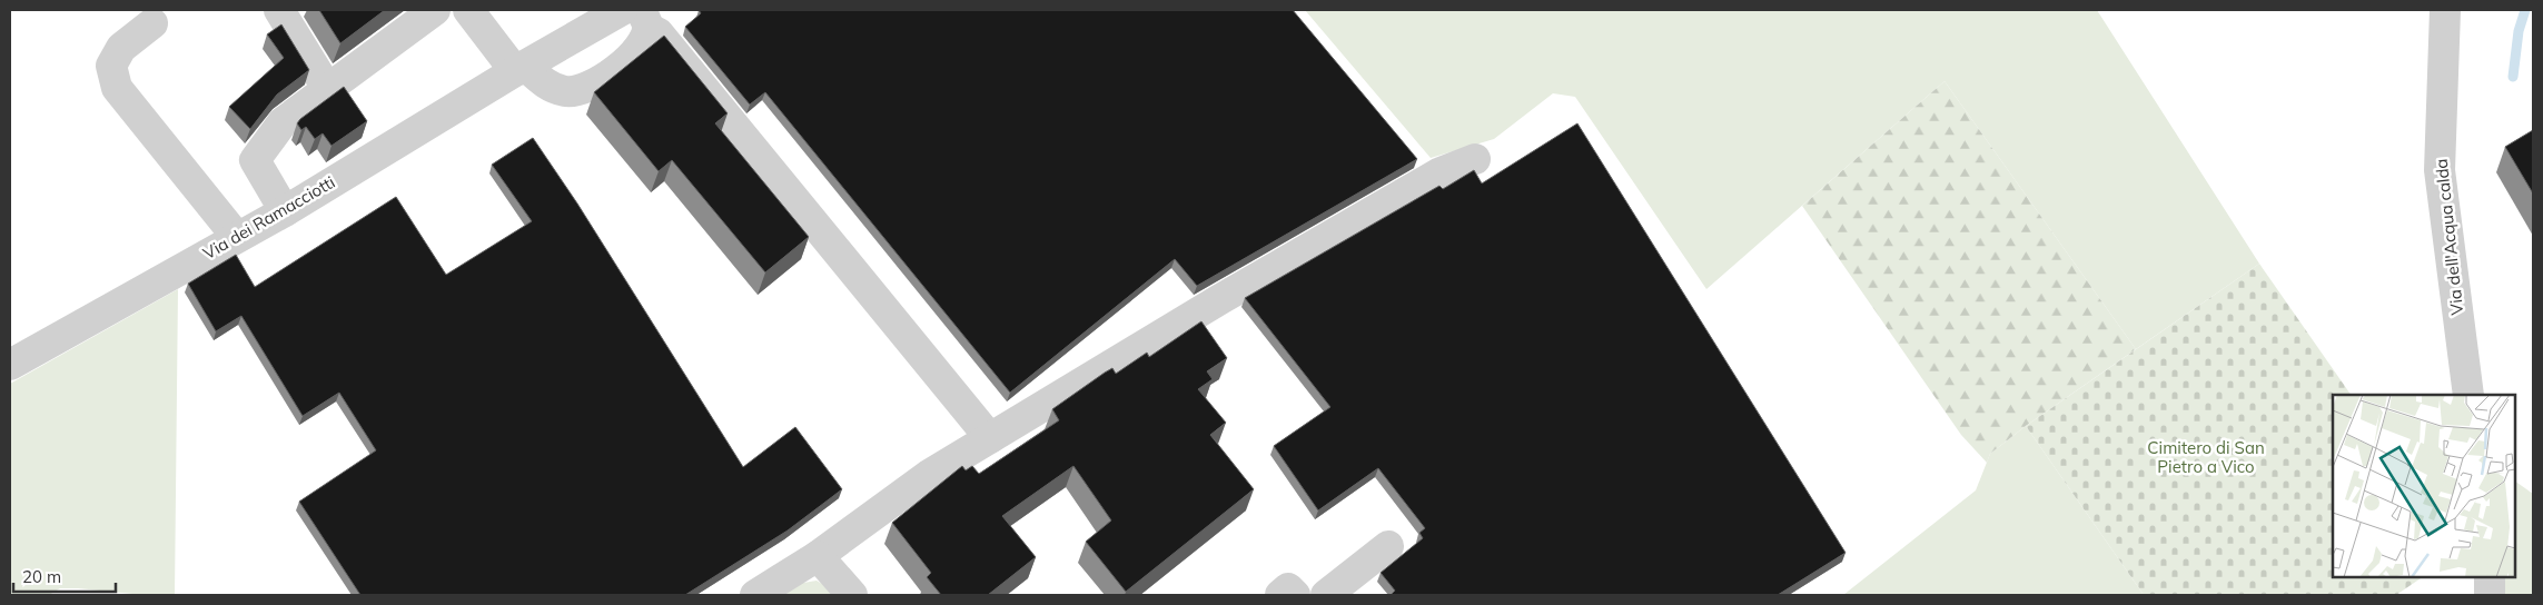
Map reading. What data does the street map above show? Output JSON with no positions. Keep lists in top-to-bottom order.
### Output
{
  "streets": {
    "street": ["Via dei Ramacciotti", "Via dell'Acqua calda"]
  },
  "parks": ["Cimitero di San Pietro a Vico"],
  "scale_bar": "20 m"
}
